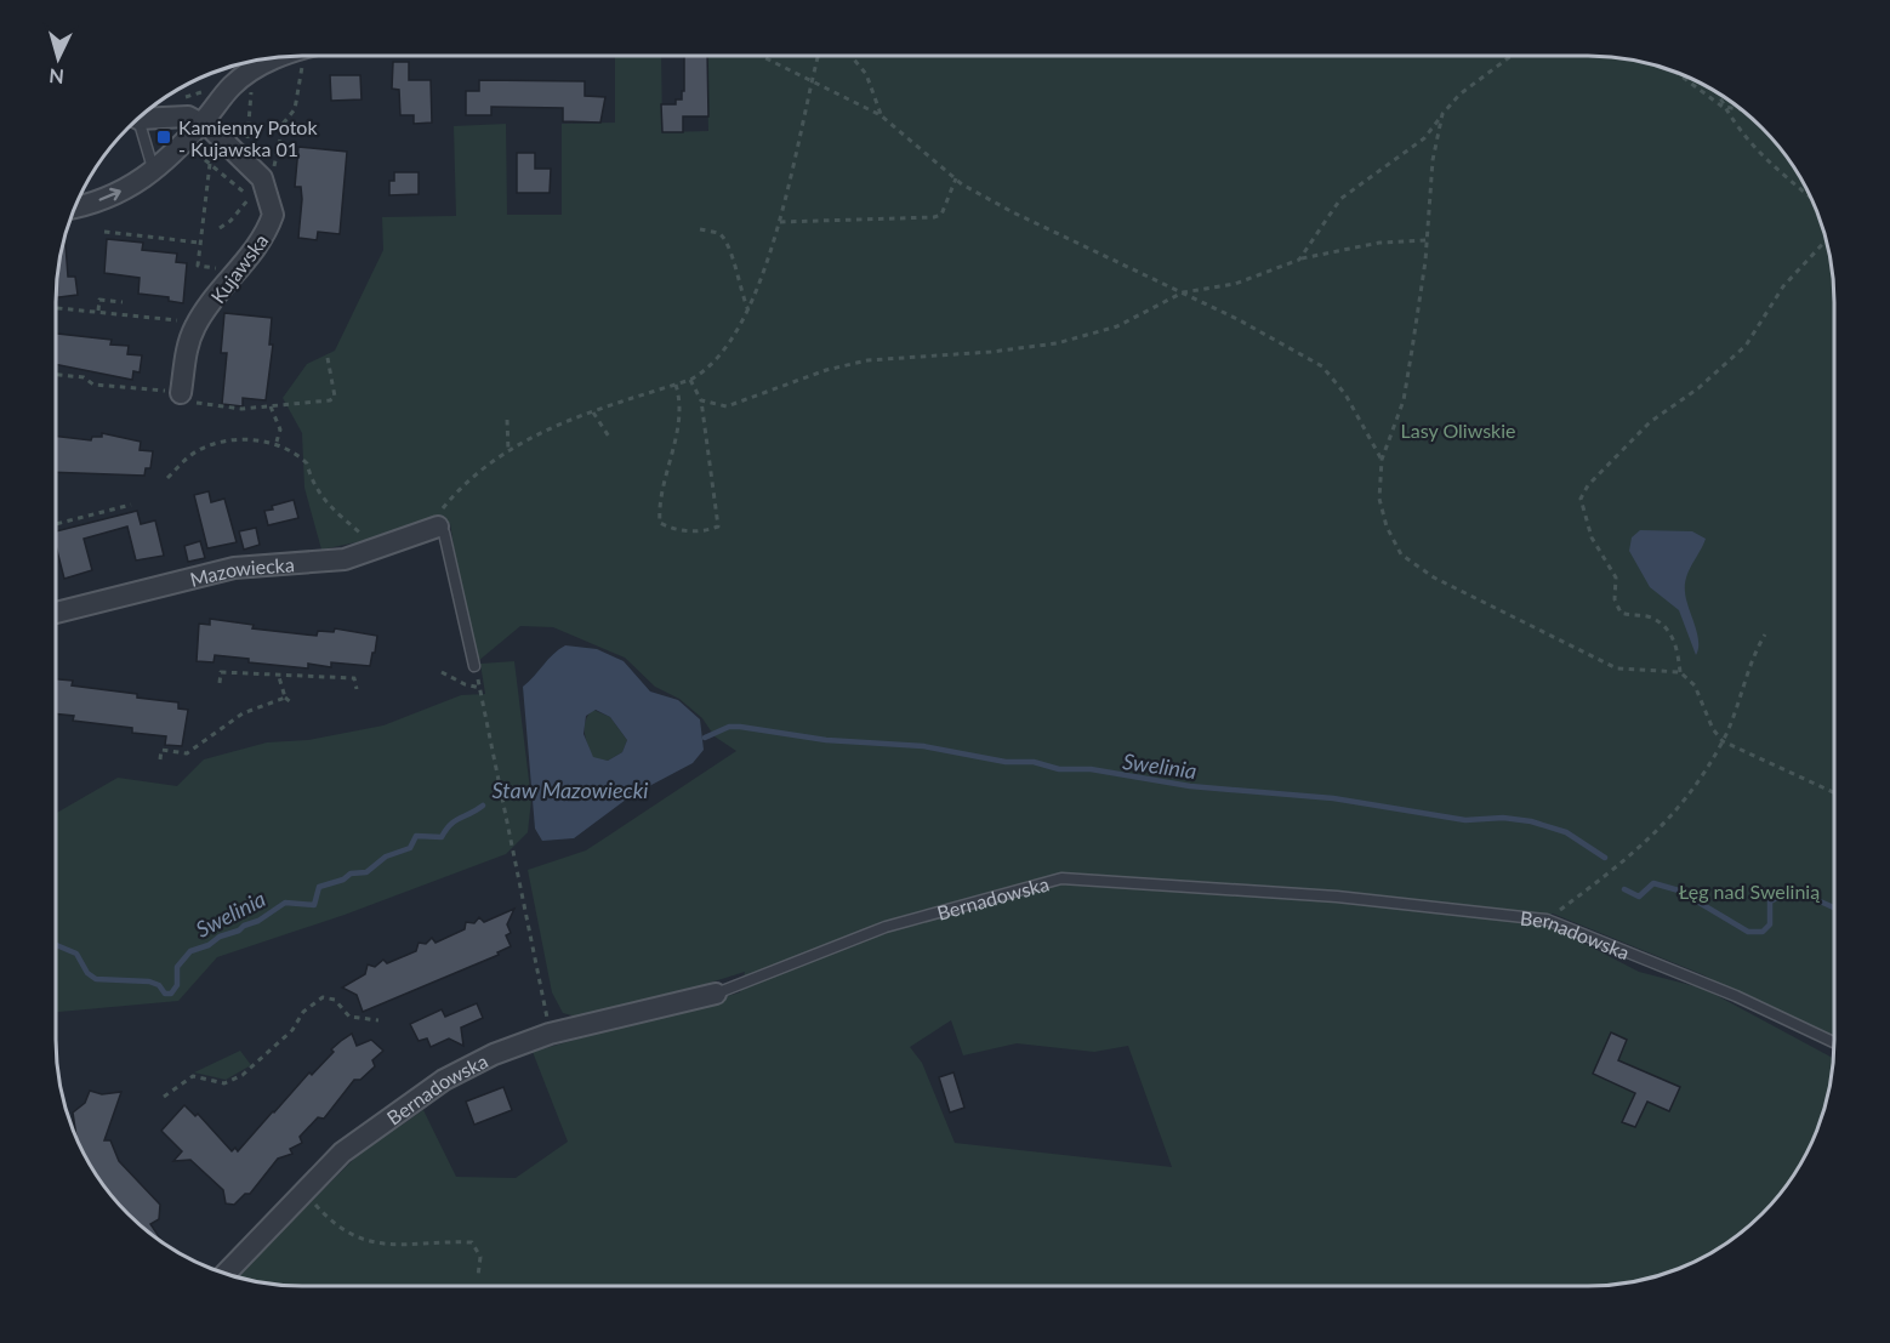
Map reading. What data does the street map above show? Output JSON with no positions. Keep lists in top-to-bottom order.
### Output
{
  "streets": {
    "street": ["Kujawska", "Mazowiecka", "Bernadowska"]
  },
  "water": ["Swelinia", "Staw Mazowiecki"],
  "parks": ["Lasy Oliwskie", "Łęg nad Swelinią"],
  "places": {
    "transit": ["Kamienny Potok - Kujawska 01"]
  },
  "north": "bottom"
}
